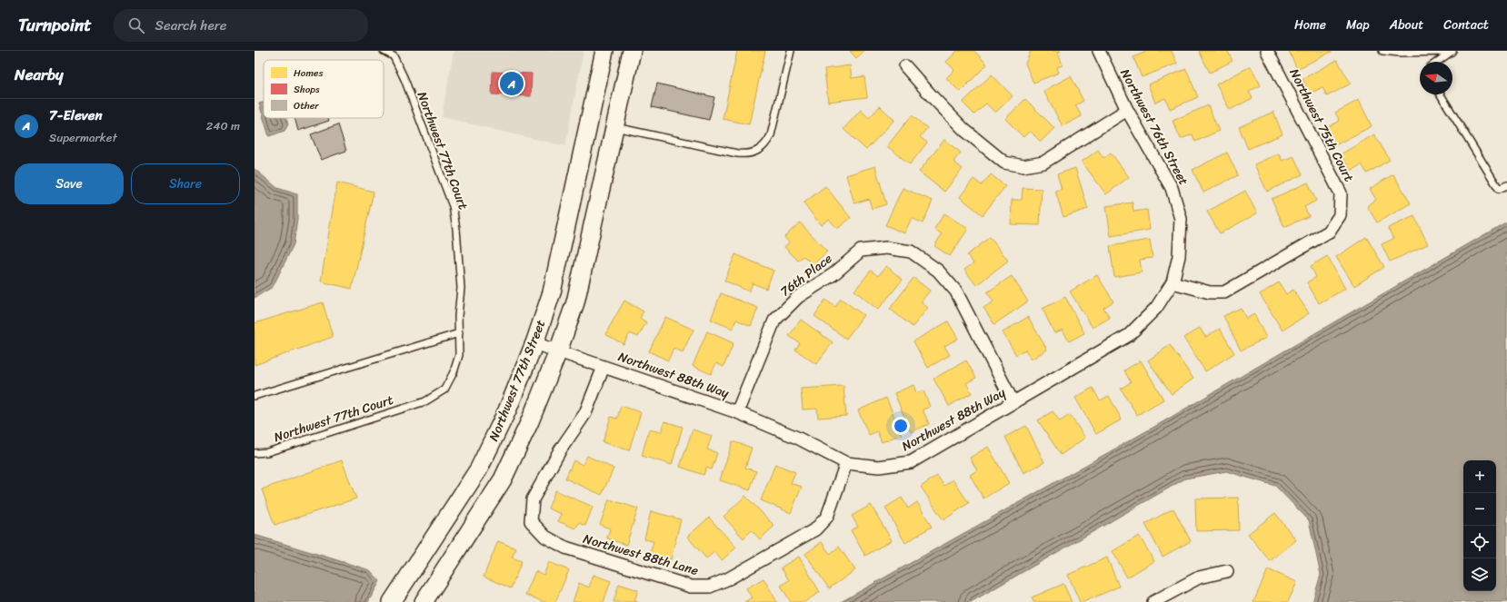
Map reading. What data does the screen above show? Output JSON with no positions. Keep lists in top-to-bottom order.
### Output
{
  "streets": {
    "street": [
      "Northwest 75th Court",
      "Northwest 76th Street",
      "76th Place",
      "Northwest 88th Way",
      "Northwest 77th Street",
      "Northwest 88th Lane"
    ],
    "lane": ["Northwest 77th Court"]
  },
  "crossings": [
    ["Northwest 75th Court", "Northwest 76th Street"],
    ["Northwest 75th Court", "Northwest 88th Way"],
    ["Northwest 76th Street", "Northwest 88th Way"],
    ["76th Place", "Northwest 88th Way"],
    ["Northwest 88th Way", "Northwest 77th Street"],
    ["Northwest 88th Way", "Northwest 88th Lane"]
  ],
  "legend": ["Homes", "Shops", "Other"],
  "north": "left",
  "page": {
    "header": "Turnpoint",
    "search": "Search here",
    "nav": [
      "Home",
      "Map",
      "About",
      "Contact"
    ],
    "heading": "Nearby",
    "pins": "A",
    "list": [
      {
        "mark": "A",
        "name": "7-Eleven",
        "note": "Supermarket",
        "value": "240 m"
      }
    ],
    "buttons": ["Save", "Share"],
    "map_buttons": ["+", "−"]
  }
}
